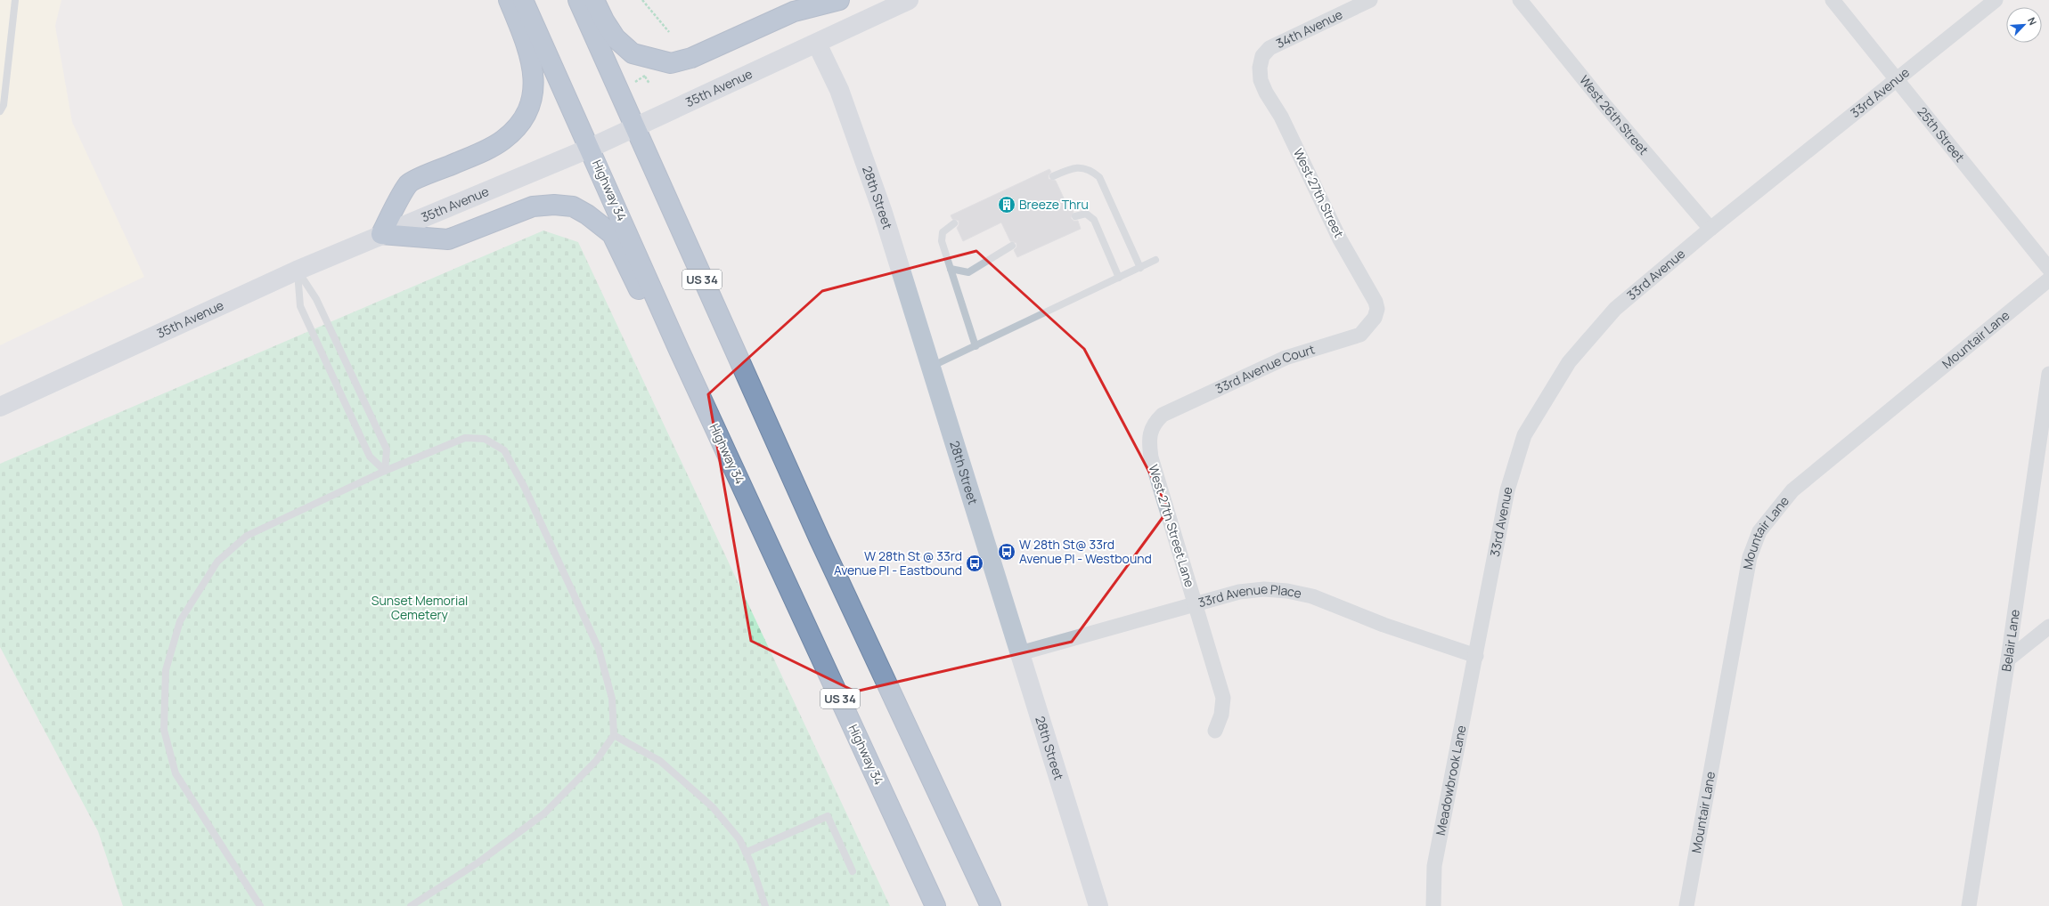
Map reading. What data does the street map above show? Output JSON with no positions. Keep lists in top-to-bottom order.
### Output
{
  "streets": {
    "highway": ["Highway 34", "US 34"],
    "main road": ["35th Avenue", "28th Street"],
    "street": [
      "34th Avenue",
      "33rd Avenue",
      "West 26th Street",
      "25th Street",
      "West 27th Street",
      "Mountair Lane",
      "33rd Avenue Court",
      "West 27th Street Lane",
      "33rd Avenue Place",
      "Belair Lane",
      "Meadowbrook Lane"
    ]
  },
  "crossings": [
    ["34th Avenue", "West 27th Street"],
    ["35th Avenue", "Highway 34"],
    ["35th Avenue", "28th Street"],
    ["35th Avenue", "US 34"],
    ["33rd Avenue", "West 26th Street"],
    ["33rd Avenue", "25th Street"],
    ["33rd Avenue", "33rd Avenue Place"],
    ["33rd Avenue", "Meadowbrook Lane"],
    ["West 27th Street", "33rd Avenue Court"],
    ["28th Street", "33rd Avenue Place"],
    ["33rd Avenue Court", "West 27th Street Lane"],
    ["West 27th Street Lane", "33rd Avenue Place"],
    ["33rd Avenue Place", "Meadowbrook Lane"]
  ],
  "parks": ["Sunset Memorial Cemetery"],
  "places": {
    "building": ["Breeze Thru"],
    "bus stop": ["W 28th St@ 33rd Avenue Pl - Westbound", "W 28th St @ 33rd Avenue Pl - Eastbound"]
  },
  "north": "top right"
}
